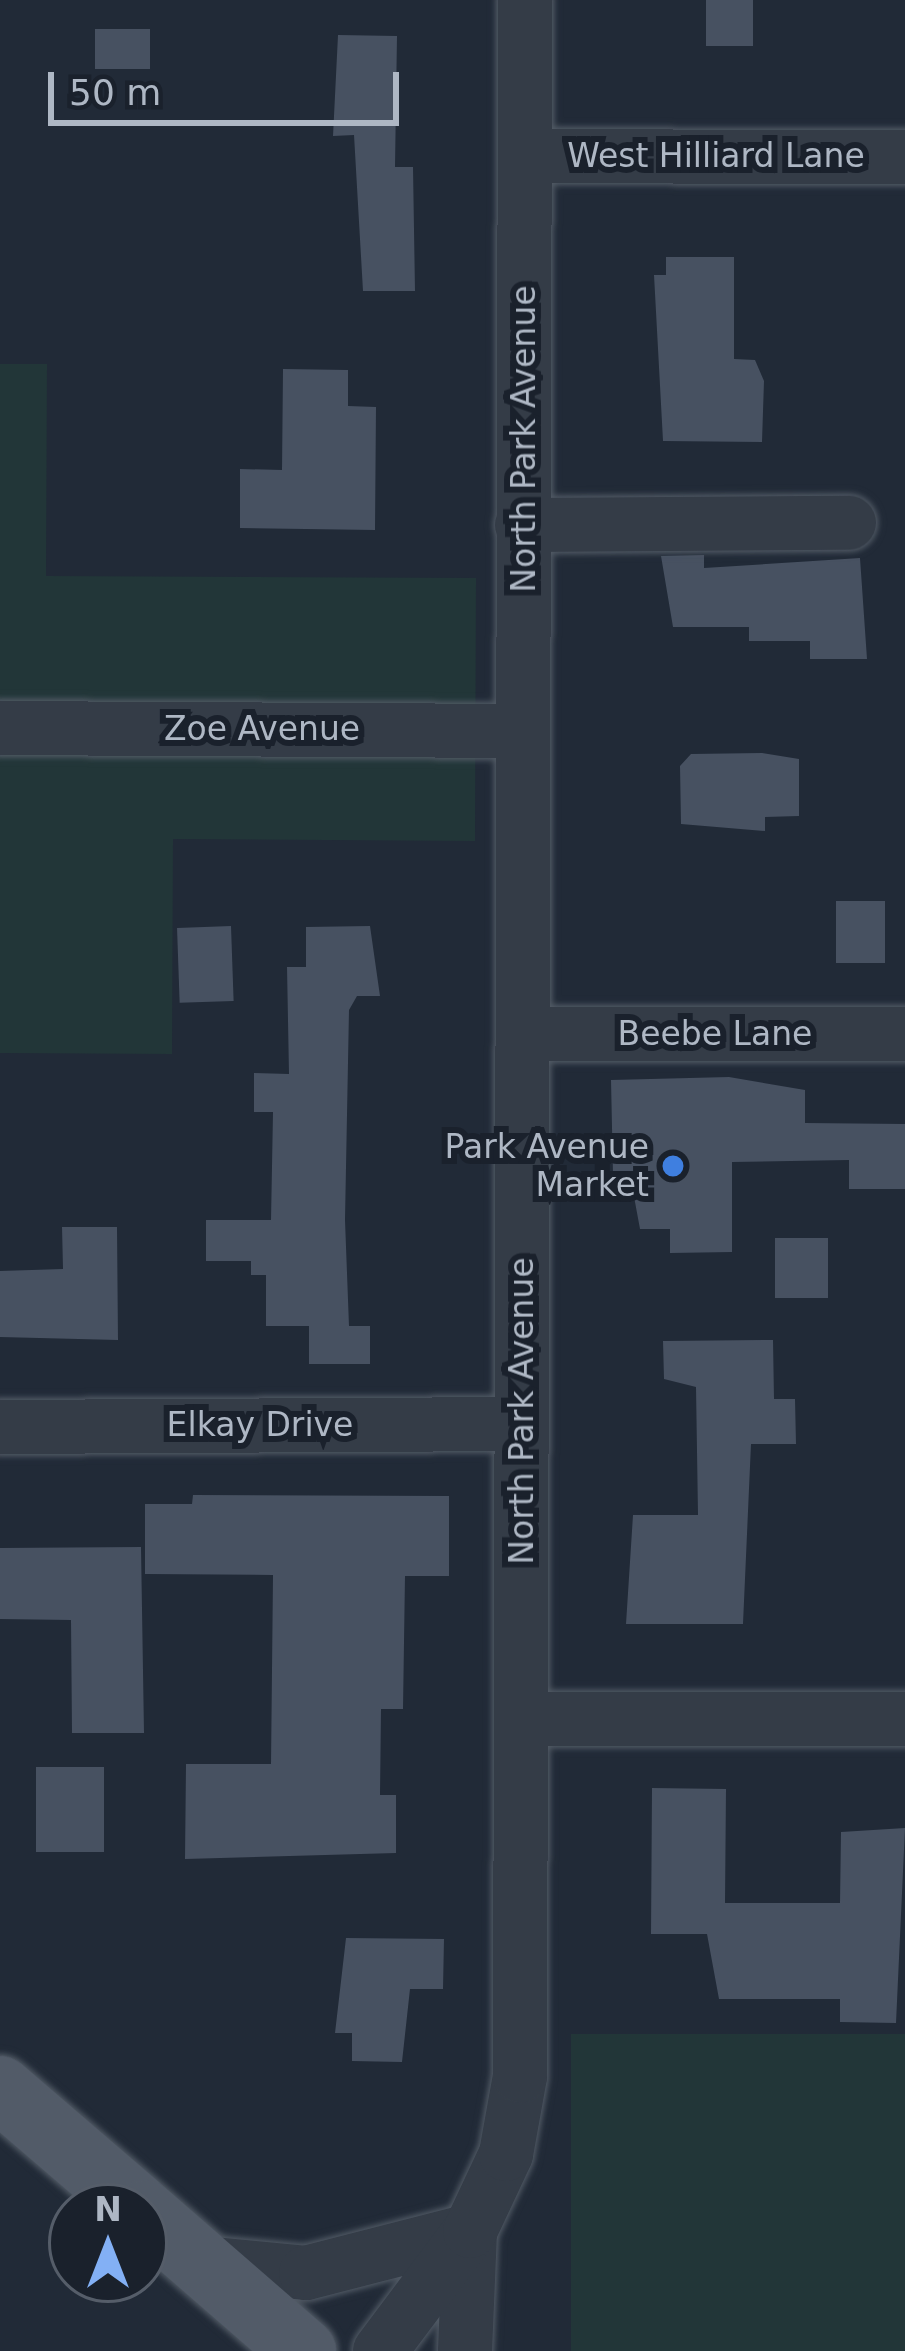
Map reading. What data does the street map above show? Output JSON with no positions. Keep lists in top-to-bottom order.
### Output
{
  "streets": {
    "street": [
      "West Hilliard Lane",
      "North Park Avenue",
      "Zoe Avenue",
      "Beebe Lane",
      "Elkay Drive"
    ]
  },
  "crossings": [
    ["West Hilliard Lane", "North Park Avenue"],
    ["North Park Avenue", "Zoe Avenue"],
    ["North Park Avenue", "Beebe Lane"],
    ["North Park Avenue", "Elkay Drive"]
  ],
  "places": ["Park Avenue Market"],
  "scale_bar": "50 m",
  "north": "top"
}
